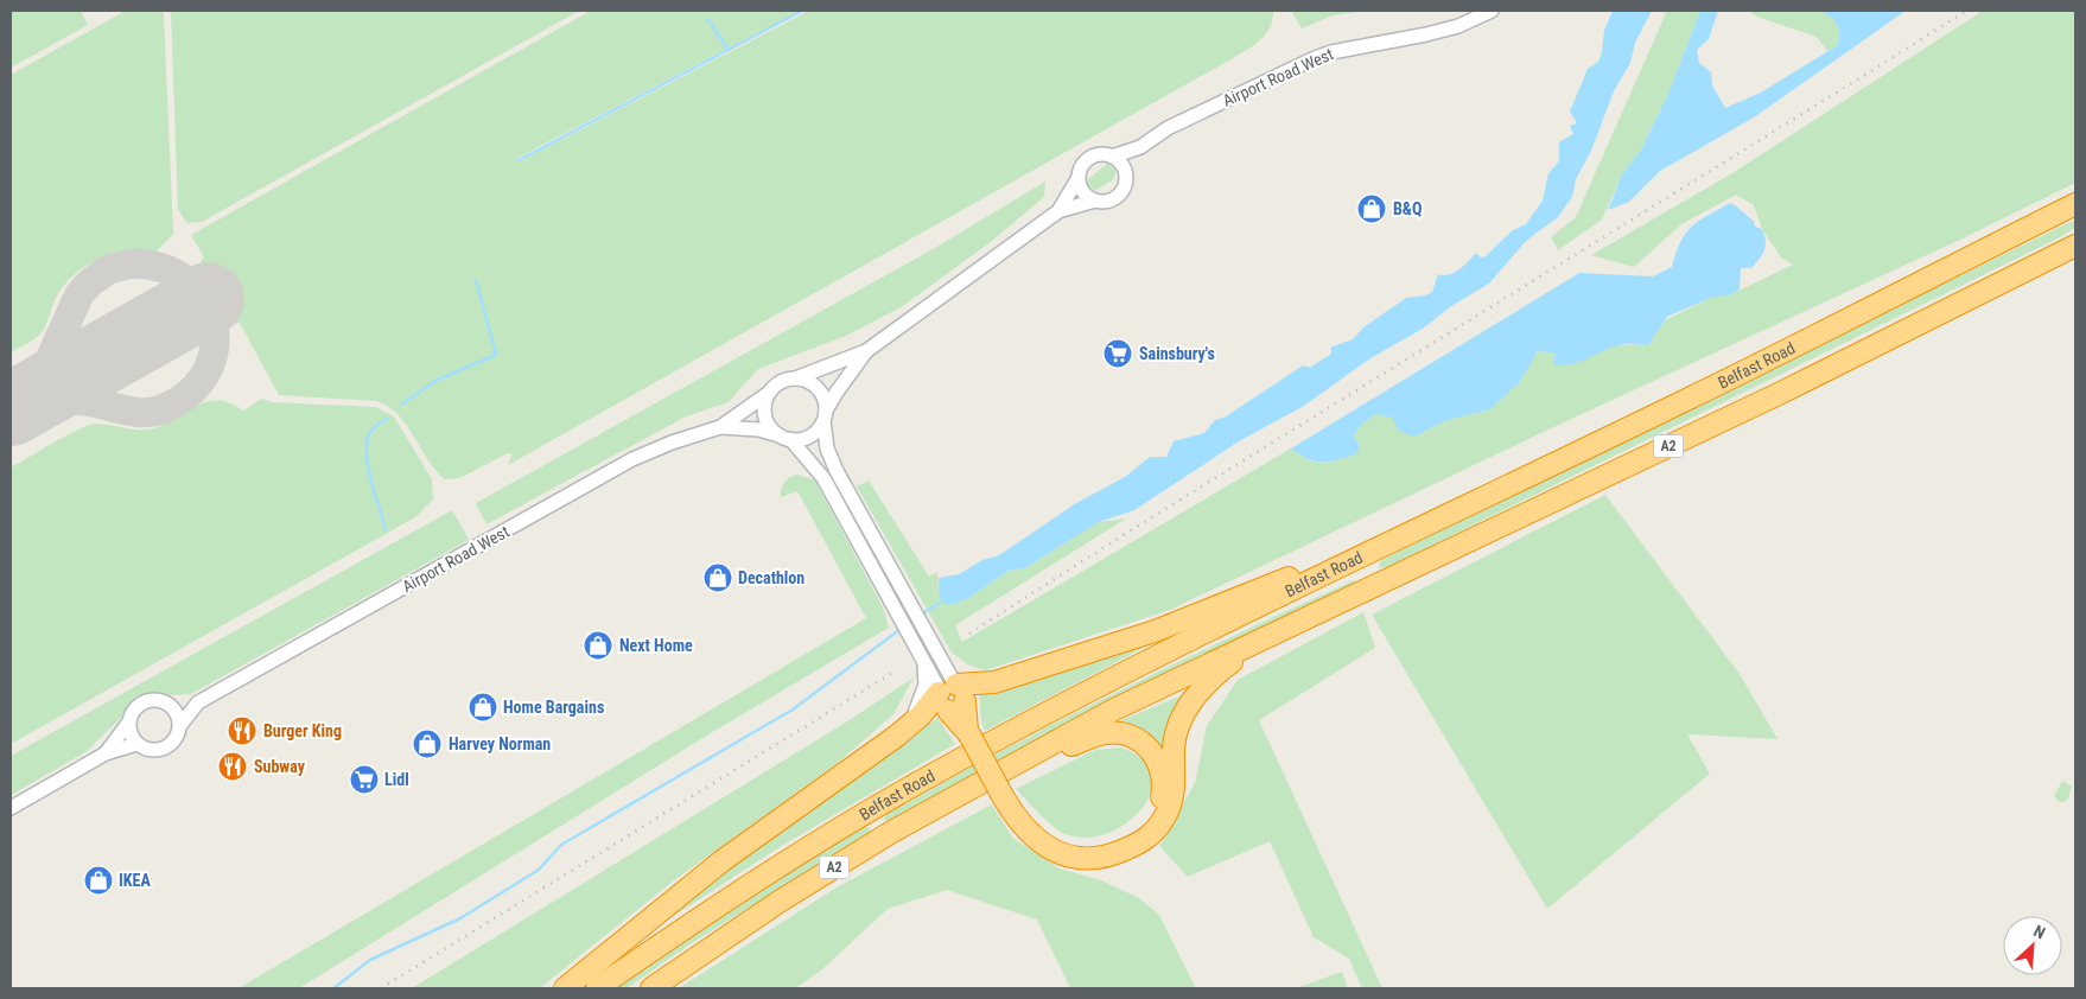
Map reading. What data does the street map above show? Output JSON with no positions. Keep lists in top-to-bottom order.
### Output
{
  "streets": {
    "highway": ["Belfast Road", "A2"],
    "street": ["Airport Road West"]
  },
  "places": {
    "shop": [
      "B&Q",
      "Decathlon",
      "Next Home",
      "Home Bargains",
      "Harvey Norman",
      "IKEA"
    ],
    "supermarket": ["Sainsbury's", "Lidl"],
    "restaurant": ["Burger King", "Subway"]
  },
  "north": "top right"
}
